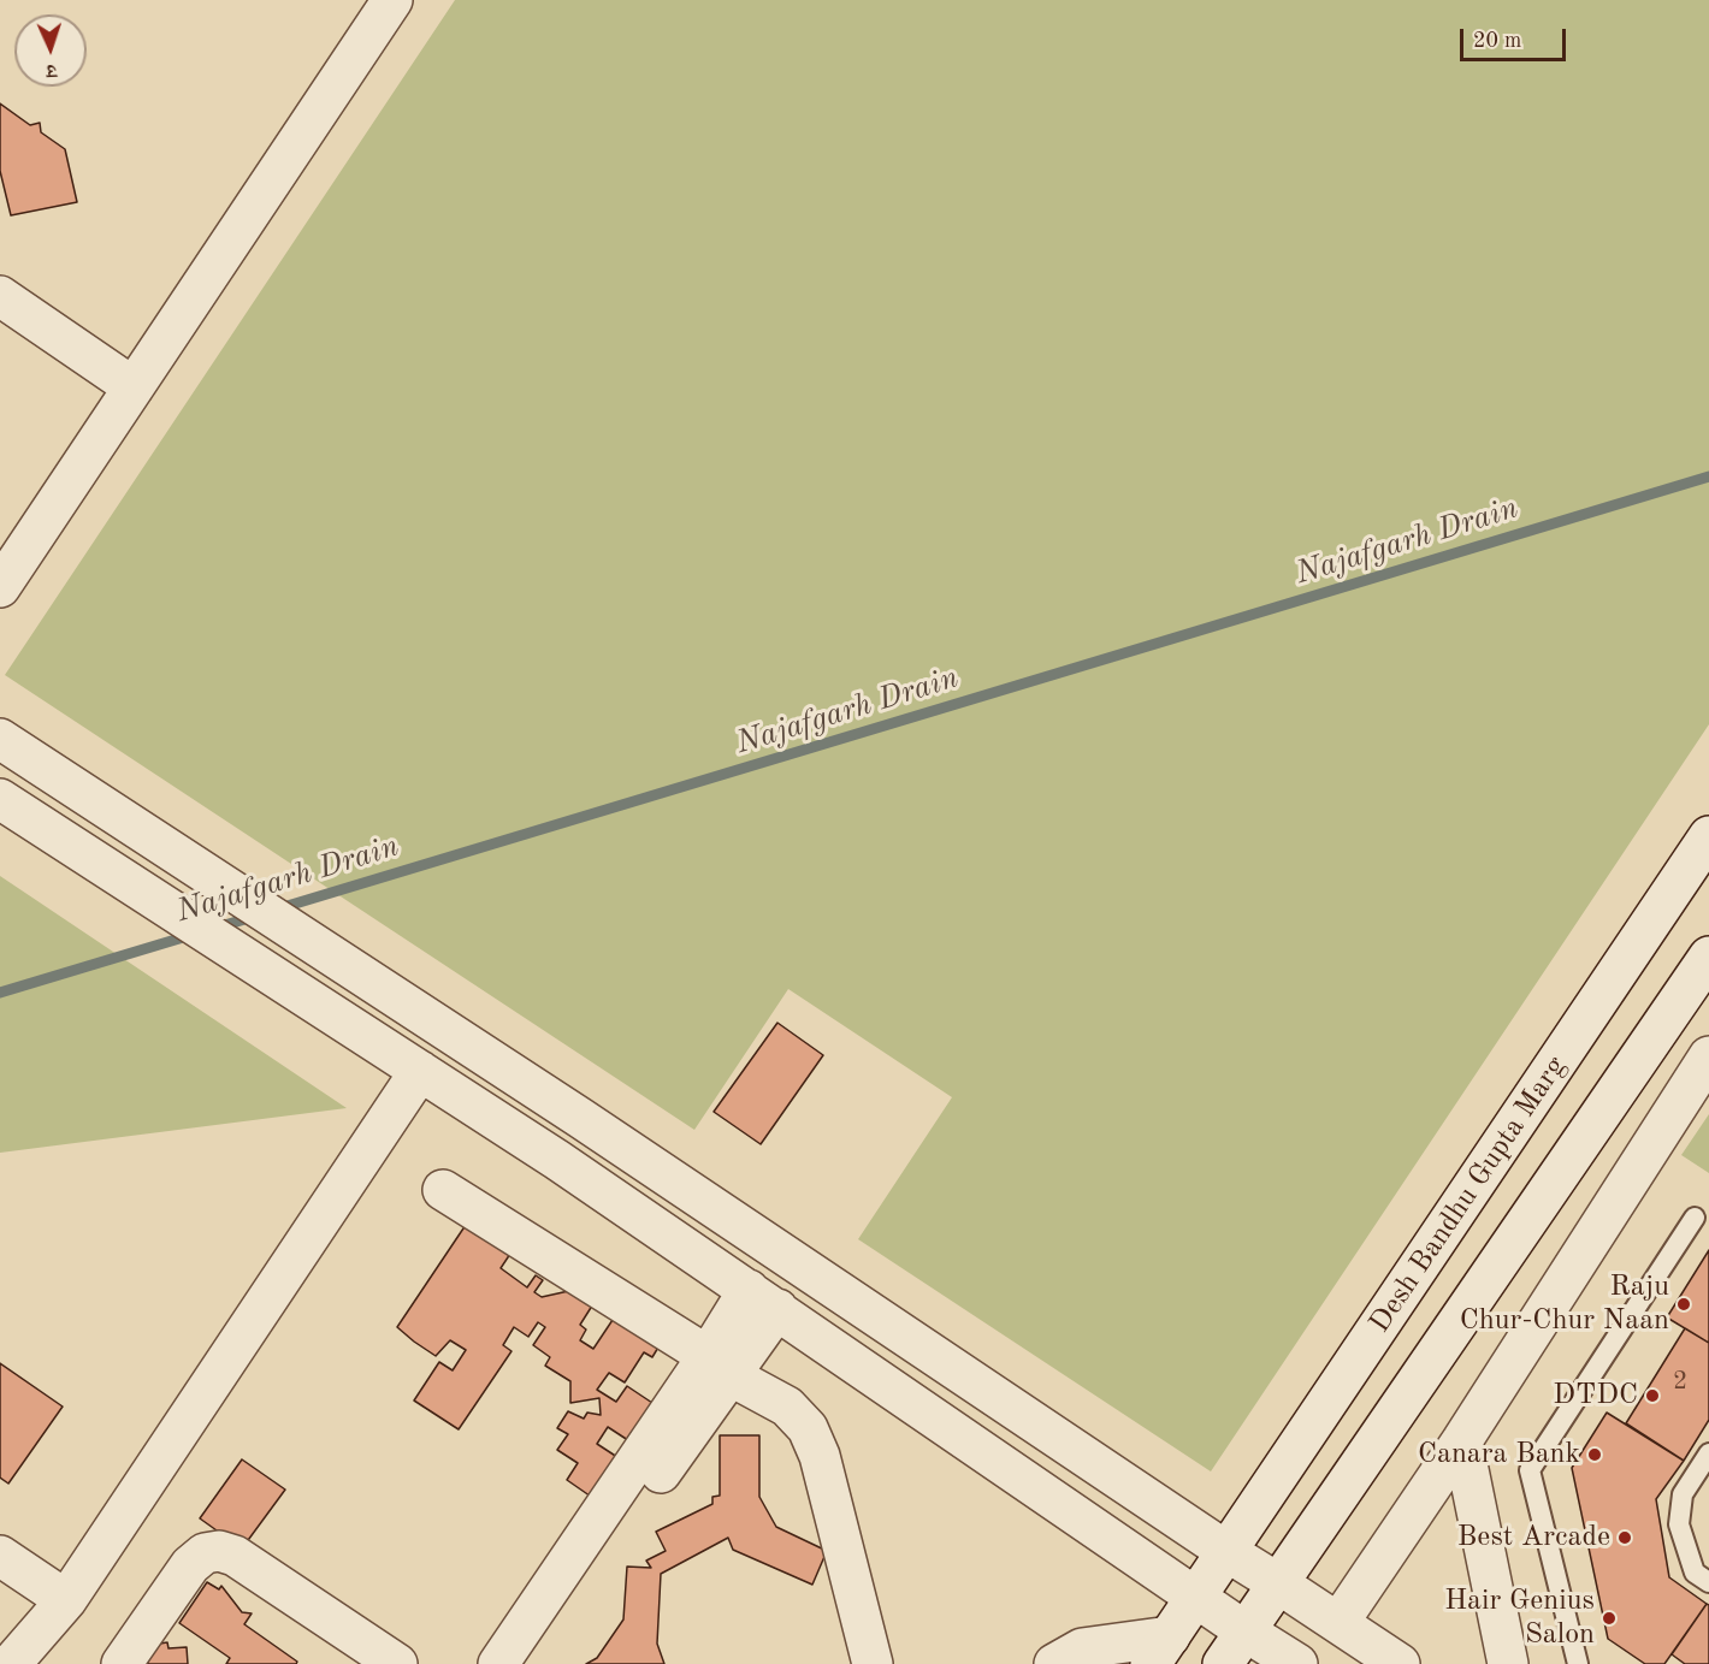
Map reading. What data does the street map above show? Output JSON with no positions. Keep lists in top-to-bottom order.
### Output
{
  "streets": {
    "street": ["Desh Bandhu Gupta Marg"]
  },
  "water": ["Najafgarh Drain"],
  "places": [
    "Raju Chur-Chur Naan",
    "DTDC",
    "Canara Bank",
    "Best Arcade",
    "Hair Genius Salon"
  ],
  "house_numbers": ["2"],
  "scale_bar": "20 m",
  "north": "bottom"
}
